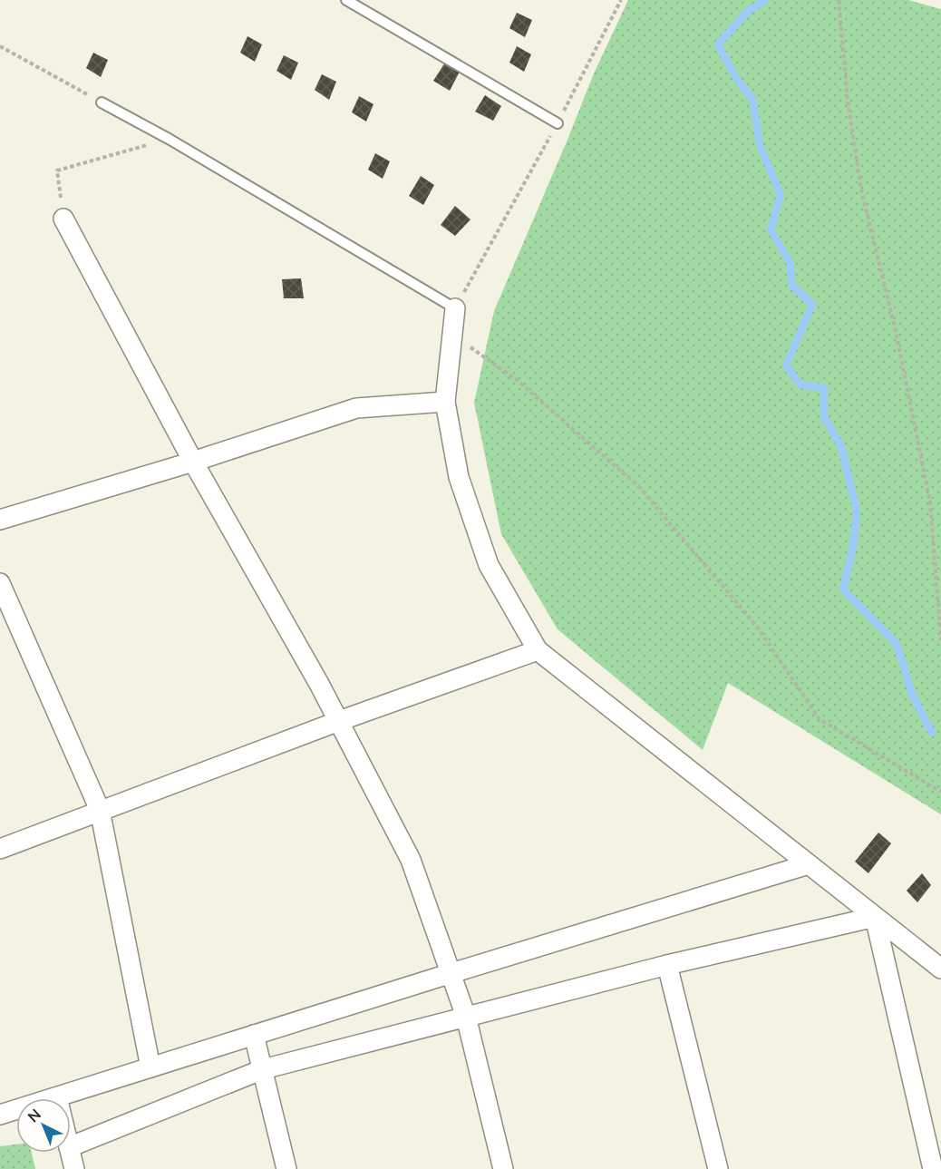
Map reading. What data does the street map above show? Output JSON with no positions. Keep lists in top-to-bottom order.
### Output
{
  "north": "top left"
}
